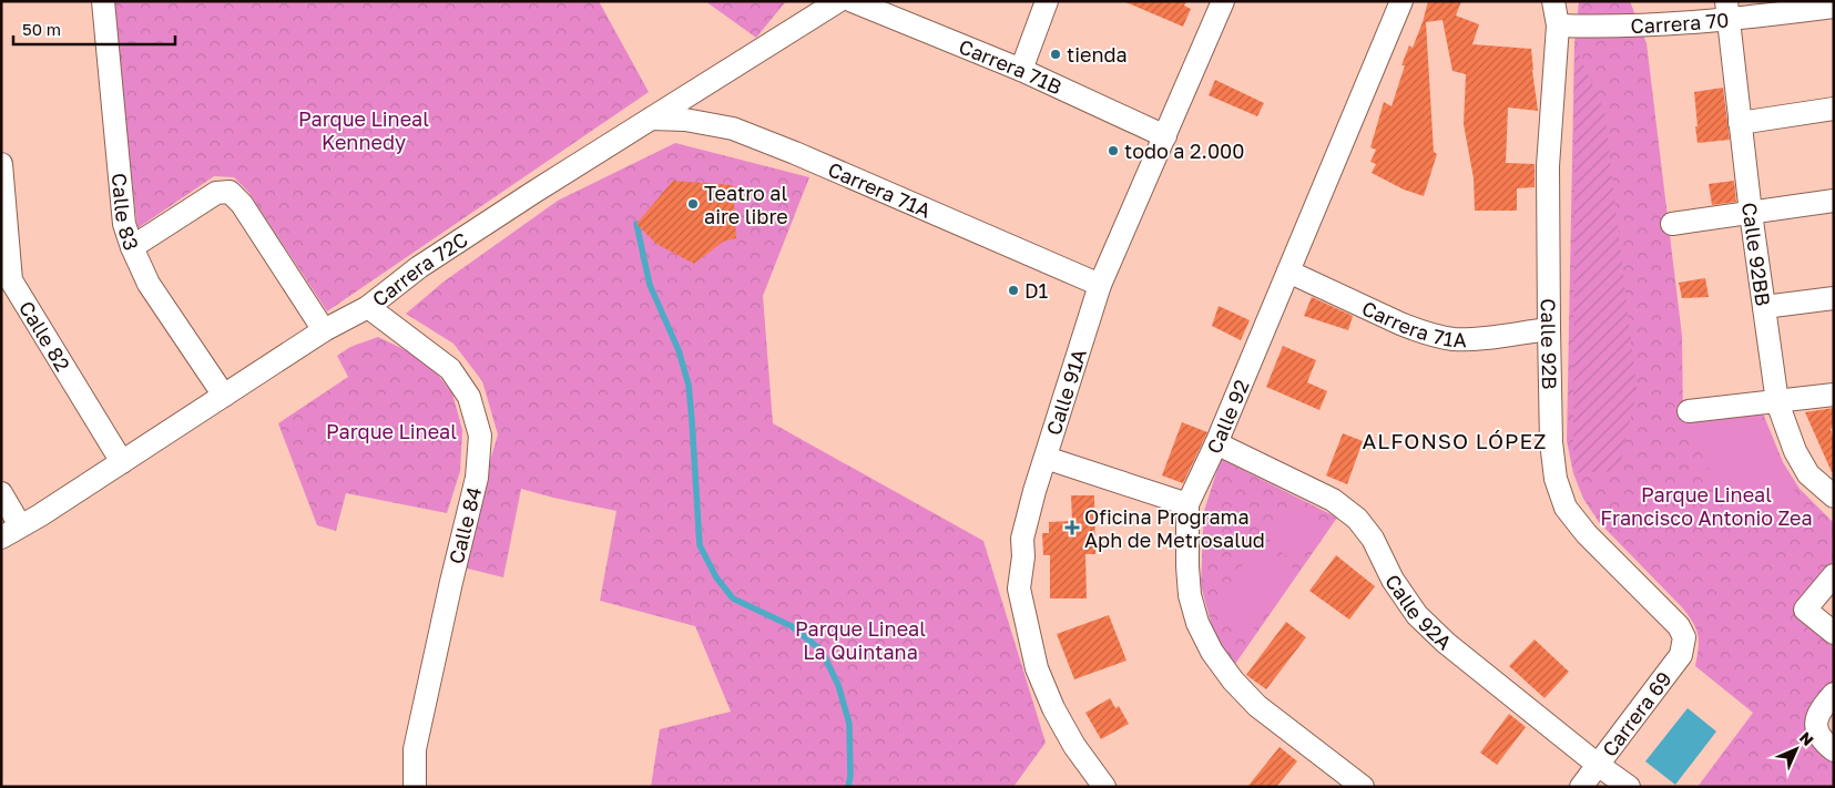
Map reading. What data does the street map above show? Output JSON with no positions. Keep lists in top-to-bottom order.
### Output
{
  "streets": {
    "street": [
      "Carrera 70",
      "Carrera 71B",
      "Carrera 71A",
      "Calle 83",
      "Calle 92BB",
      "Carrera 72C",
      "Calle 82",
      "Calle 92B",
      "Calle 91A",
      "Calle 92",
      "Calle 84",
      "Calle 92A",
      "Carrera 69"
    ]
  },
  "crossings": [
    ["Carrera 70", "Calle 92BB"],
    ["Carrera 70", "Calle 92B"],
    ["Carrera 71B", "Calle 91A"],
    ["Carrera 71A", "Carrera 72C"],
    ["Carrera 71A", "Calle 92B"],
    ["Carrera 71A", "Calle 91A"],
    ["Carrera 71A", "Calle 92"],
    ["Calle 83", "Carrera 72C"],
    ["Carrera 72C", "Calle 82"],
    ["Carrera 72C", "Calle 84"],
    ["Calle 92B", "Carrera 69"],
    ["Calle 92", "Calle 92A"],
    ["Calle 92A", "Carrera 69"]
  ],
  "districts": ["ALFONSO LÓPEZ"],
  "parks": [
    "Parque Lineal Kennedy",
    "Parque Lineal",
    "Parque Lineal Francisco Antonio Zea",
    "Parque Lineal La Quintana"
  ],
  "places": {
    "other": [
      "tienda",
      "todo a 2.000",
      "Teatro al aire libre",
      "D1"
    ],
    "health": ["Oficina Programa Aph de Metrosalud"]
  },
  "scale_bar": "50 m",
  "north": "top right"
}
